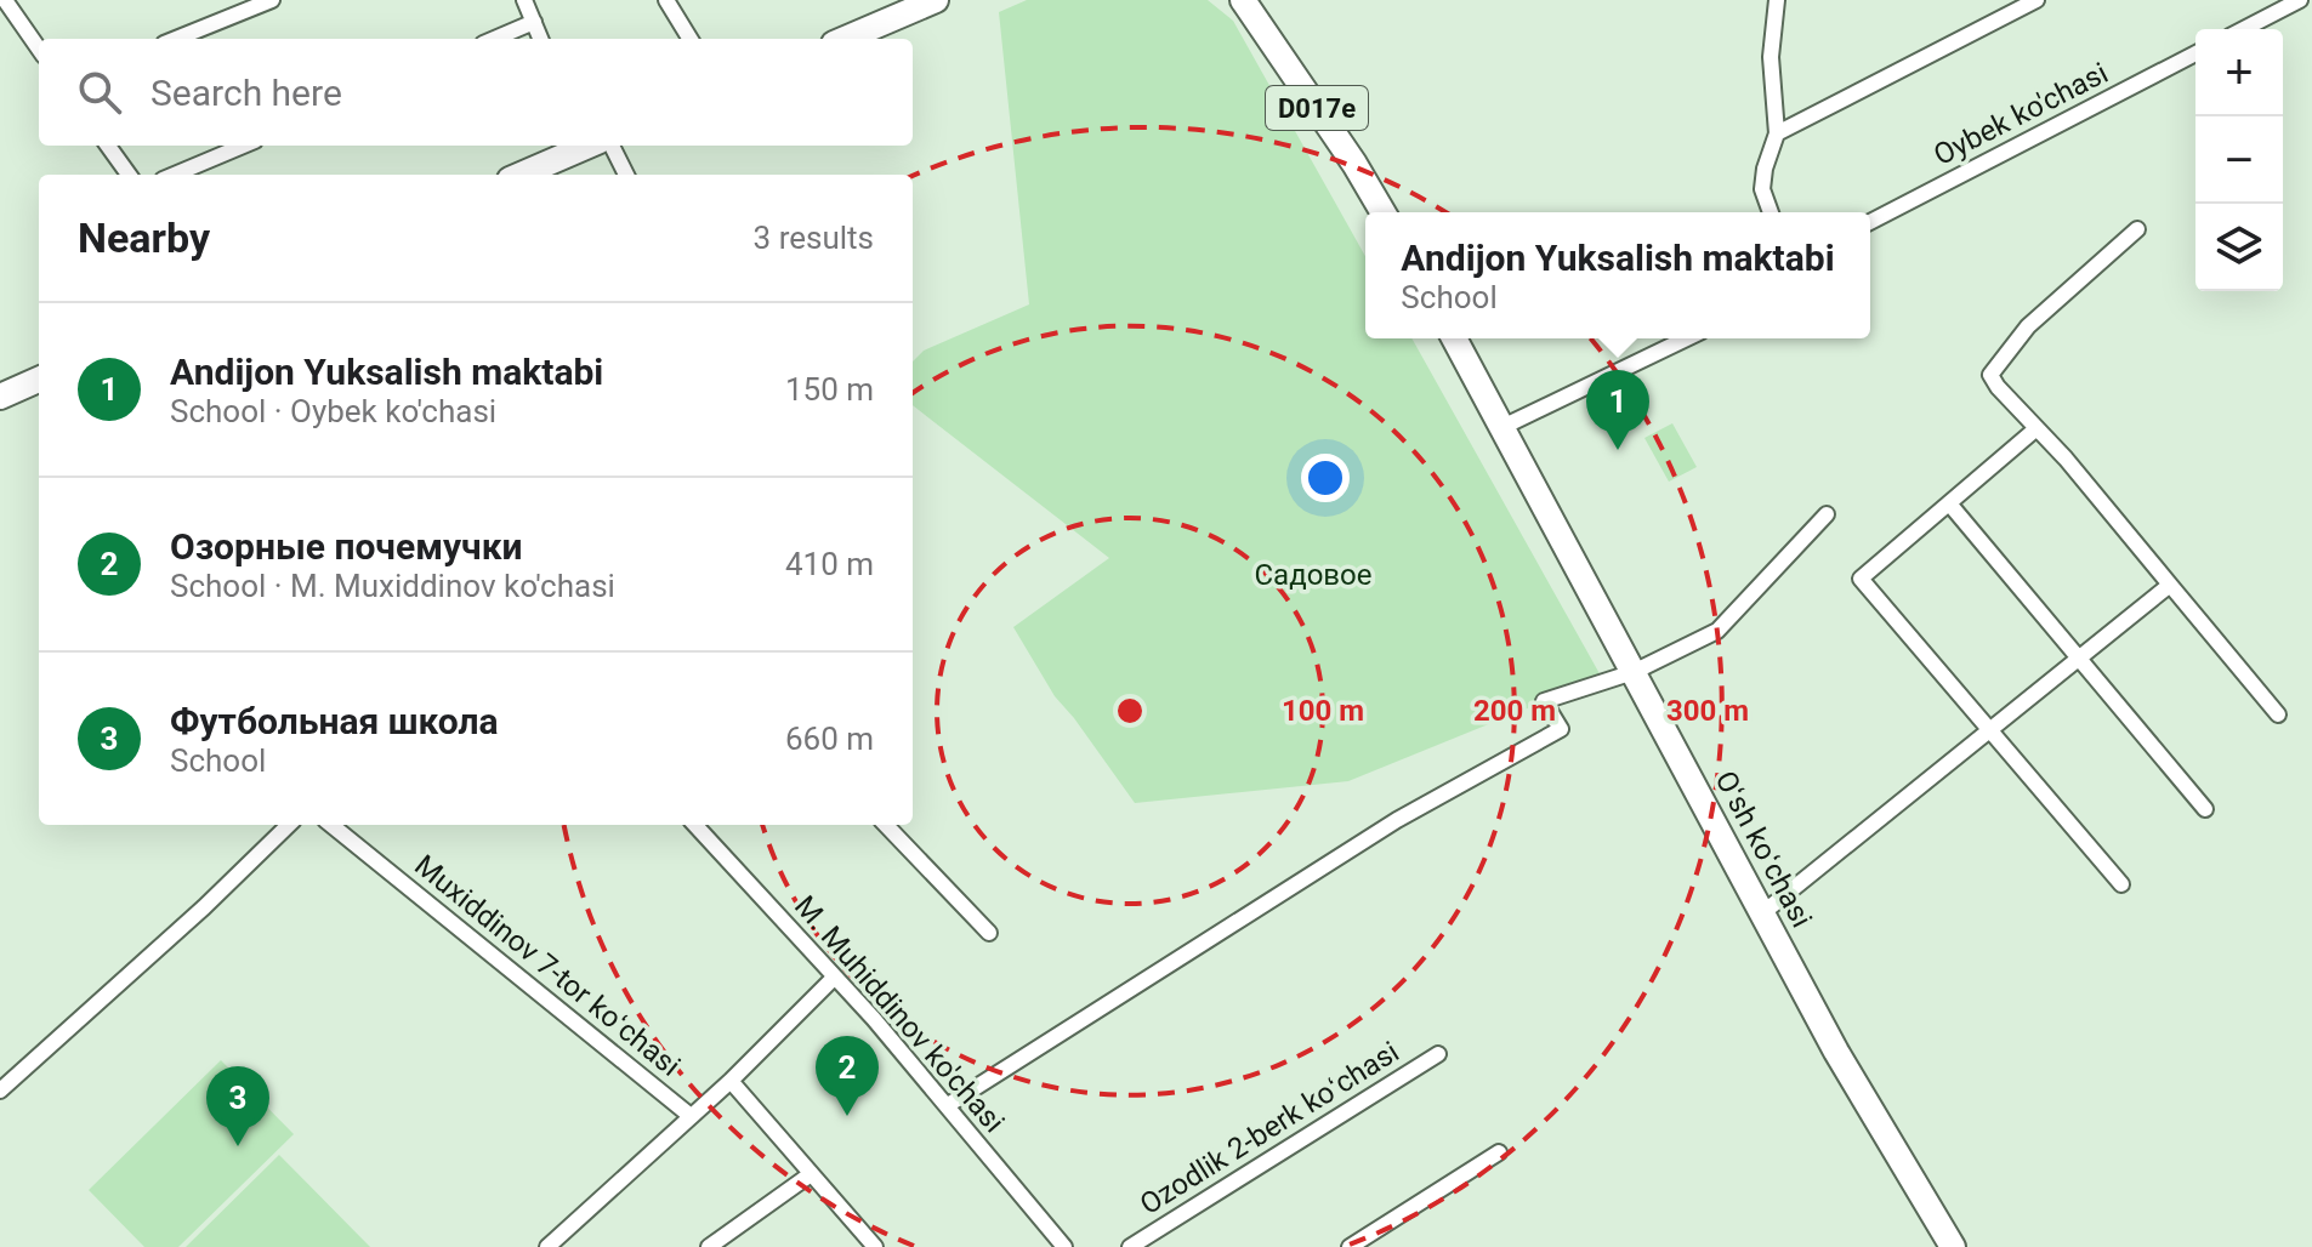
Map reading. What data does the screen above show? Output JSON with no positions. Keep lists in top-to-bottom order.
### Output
{
  "streets": {
    "main road": ["D017e", "Oʻsh koʻchasi"],
    "street": [
      "Oybek ko'chasi",
      "Muxiddinov 7-tor koʻchasi",
      "M. Muhiddinov ko'chasi",
      "Ozodlik 2-berk koʻchasi"
    ]
  },
  "parks": ["Садовое"],
  "page": {
    "map_buttons": ["+", "−"],
    "search": "Search here",
    "heading": ["Nearby", "3 results"],
    "popup": ["Andijon Yuksalish maktabi", "School"],
    "list": [
      {
        "mark": "1",
        "name": "Andijon Yuksalish maktabi",
        "note": "School · Oybek ko'chasi",
        "value": "150 m"
      },
      {
        "mark": "2",
        "name": "Озорные почемучки",
        "note": "School · M. Muxiddinov ko'chasi",
        "value": "410 m"
      },
      {
        "mark": "3",
        "name": "Футбольная школа",
        "note": "School",
        "value": "660 m"
      }
    ],
    "pins": ["1", "2", "3"]
  },
  "rings": ["100 m", "200 m", "300 m"]
}
